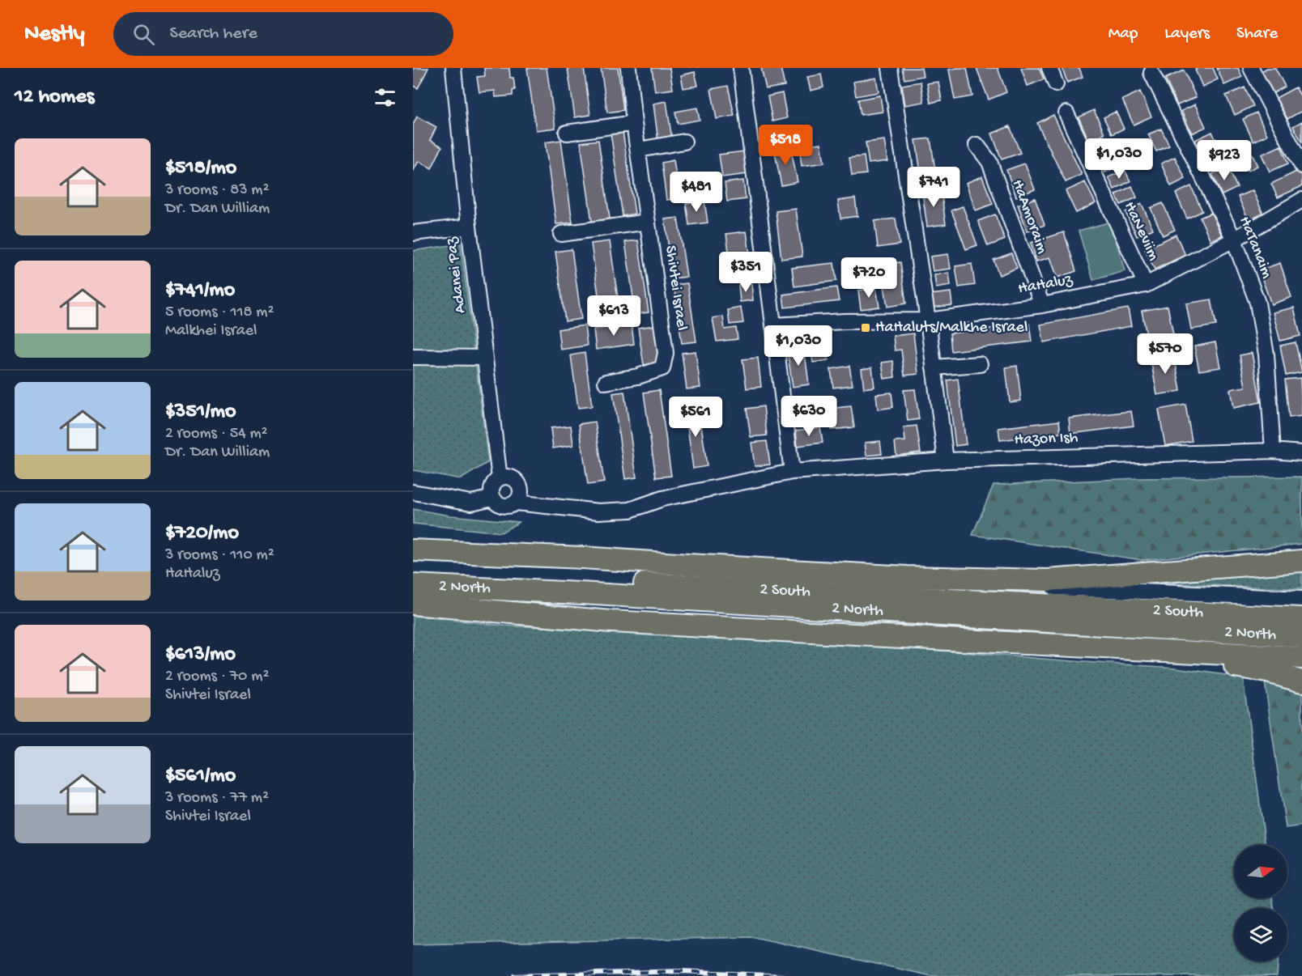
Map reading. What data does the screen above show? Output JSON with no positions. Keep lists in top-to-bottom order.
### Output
{
  "streets": {
    "highway": ["2 North", "2 South"],
    "street": [
      "HaAmoraim",
      "HaNeviim",
      "HaTanaim",
      "Adanei Paz",
      "HaHaluz",
      "Shivtei Israel",
      "Hazon Ish"
    ]
  },
  "crossings": [
    ["HaAmoraim", "HaHaluz"],
    ["HaNeviim", "HaHaluz"],
    ["HaTanaim", "HaHaluz"],
    ["HaTanaim", "Hazon Ish"],
    ["Adanei Paz", "Hazon Ish"]
  ],
  "places": {
    "transit": ["HaHaluts/Malkhe Israel"]
  },
  "north": "right",
  "page": {
    "header": "Nestly",
    "search": "Search here",
    "nav": ["Map", "Layers", "Share"],
    "heading": "12 homes",
    "price": [
      "$518",
      "$1,030",
      "$923",
      "$741",
      "$481",
      "$351",
      "$720",
      "$613",
      "$1,030",
      "$570",
      "$630",
      "$561"
    ],
    "list": [
      {
        "name": "$518/mo",
        "note": "3 rooms · 83 m² · Dr. Dan William"
      },
      {
        "name": "$741/mo",
        "note": "5 rooms · 118 m² · Malkhei Israel"
      },
      {
        "name": "$351/mo",
        "note": "2 rooms · 54 m² · Dr. Dan William"
      },
      {
        "name": "$720/mo",
        "note": "3 rooms · 110 m² · HaHaluz"
      },
      {
        "name": "$613/mo",
        "note": "2 rooms · 70 m² · Shivtei Israel"
      },
      {
        "name": "$561/mo",
        "note": "3 rooms · 77 m² · Shivtei Israel"
      }
    ]
  }
}
